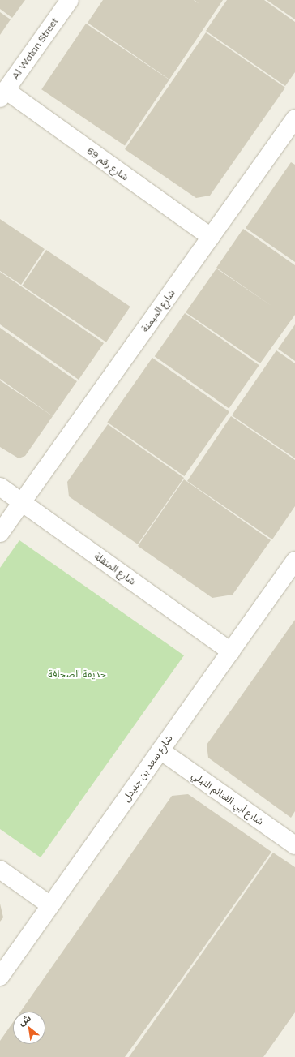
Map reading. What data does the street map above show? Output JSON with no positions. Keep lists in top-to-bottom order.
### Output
{
  "streets": {
    "street": [
      "Al Watan Street",
      "شارع رقم 69",
      "شارع الميمنة",
      "شارع المنقلة",
      "شارع سعد بن جنيدل",
      "شارع أبي الغنائم النيلي"
    ]
  },
  "crossings": [
    ["Al Watan Street", "شارع رقم 69"],
    ["شارع رقم 69", "شارع الميمنة"],
    ["شارع الميمنة", "شارع المنقلة"],
    ["شارع المنقلة", "شارع سعد بن جنيدل"],
    ["شارع سعد بن جنيدل", "شارع أبي الغنائم النيلي"]
  ],
  "parks": ["حديقة الصحافة"],
  "north": "top left"
}
